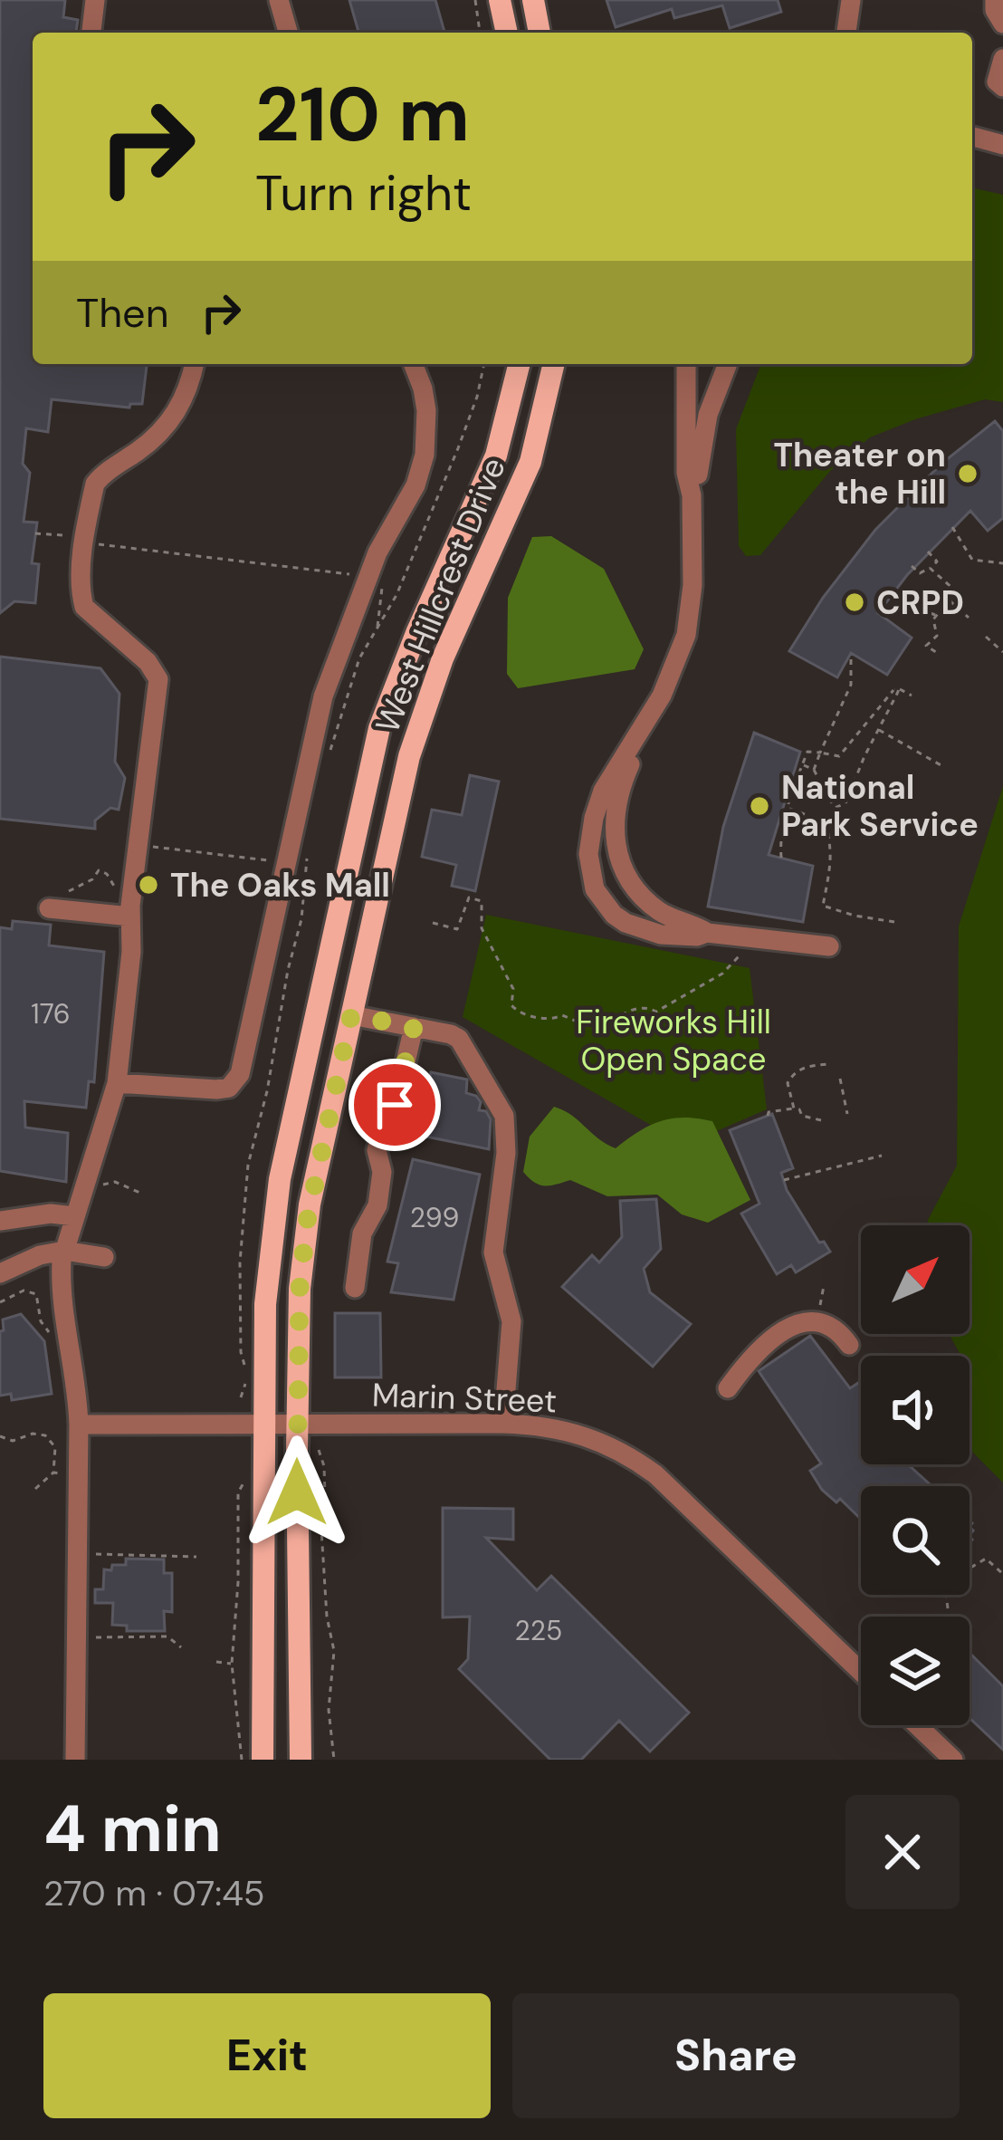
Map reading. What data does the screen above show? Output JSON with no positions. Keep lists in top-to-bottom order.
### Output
{
  "streets": {
    "main road": ["West Hillcrest Drive"],
    "street": ["Marin Street"]
  },
  "crossings": [
    ["West Hillcrest Drive", "Marin Street"]
  ],
  "parks": ["Fireworks Hill Open Space"],
  "places": [
    "Theater on the Hill",
    "CRPD",
    "National Park Service",
    "The Oaks Mall"
  ],
  "house_numbers": ["176", "299", "225"],
  "north": "top right",
  "page": {
    "turn": ["210 m", "Turn right"],
    "then": "Then",
    "heading": ["4 min", "270 m · 07:45"],
    "buttons": ["Exit", "Share"]
  }
}
